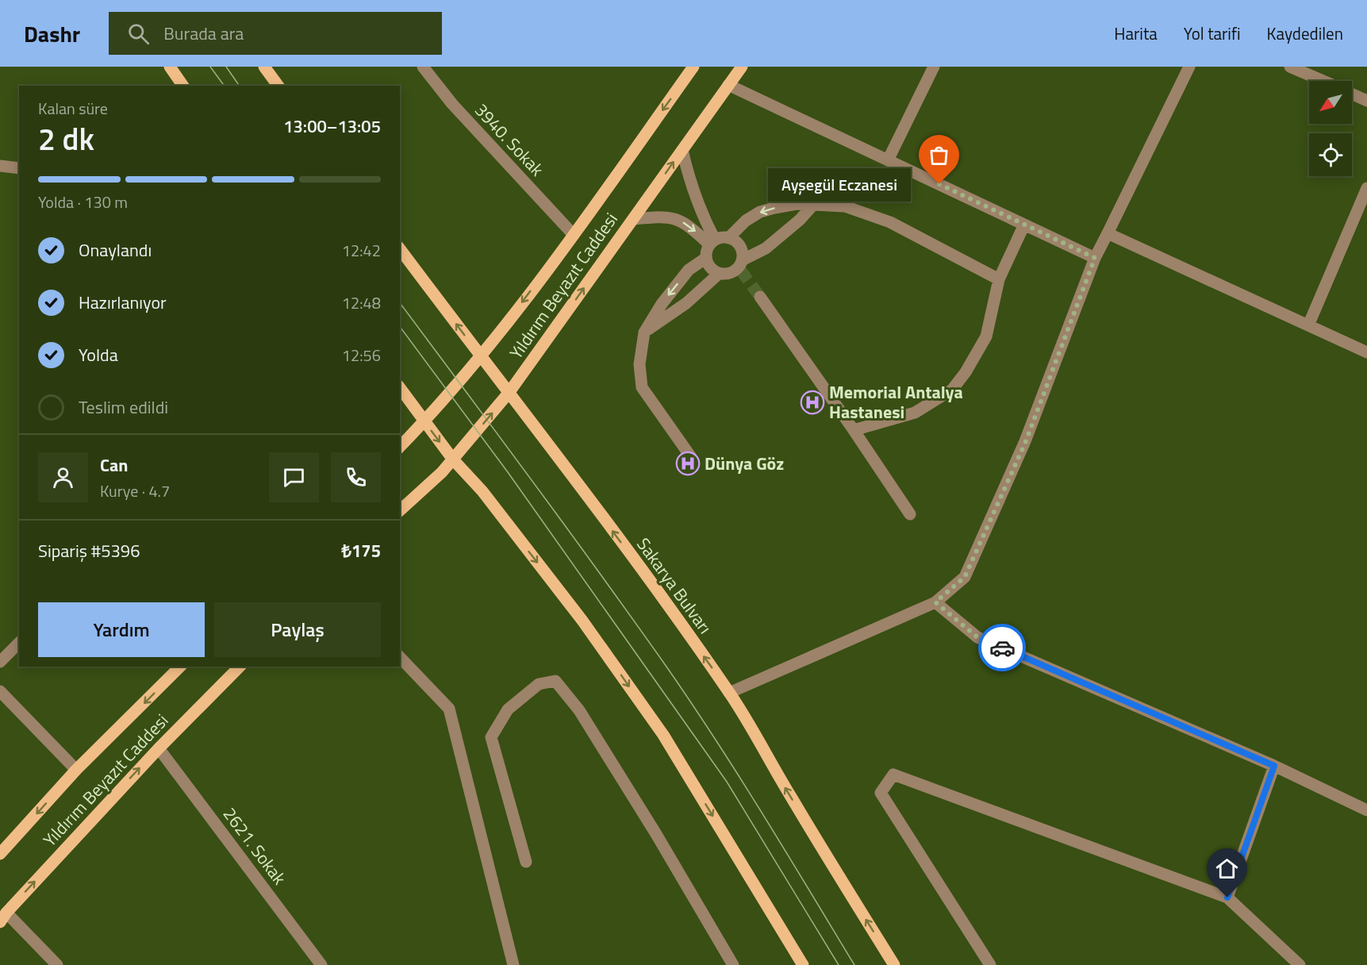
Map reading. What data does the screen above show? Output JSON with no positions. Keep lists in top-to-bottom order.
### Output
{
  "streets": {
    "main road": ["Yıldırım Beyazıt Caddesi", "Sakarya Bulvarı"],
    "street": ["3940. Sokak", "2621. Sokak"]
  },
  "crossings": [
    ["3940. Sokak", "Yıldırım Beyazıt Caddesi"],
    ["Yıldırım Beyazıt Caddesi", "Sakarya Bulvarı"],
    ["Yıldırım Beyazıt Caddesi", "2621. Sokak"]
  ],
  "places": {
    "other": ["Ayşegül Eczanesi"],
    "hospital": ["Memorial Antalya Hastanesi", "Dünya Göz"]
  },
  "north": "bottom left",
  "page": {
    "header": "Dashr",
    "search": "Burada ara",
    "nav": ["Harita", "Yol tarifi", "Kaydedilen"],
    "heading": ["2 dk", "Kalan süre", "13:00–13:05"],
    "panel": [
      "Can",
      "Kurye · 4.7",
      "Sipariş #5396",
      "₺175"
    ],
    "bar": "Yolda · 130 m",
    "bubble": "Ayşegül Eczanesi",
    "list": [
      ["Onaylandı", "12:42"],
      ["Hazırlanıyor", "12:48"],
      ["Yolda", "12:56"],
      "Teslim edildi"
    ],
    "buttons": ["Yardım", "Paylaş"]
  }
}
